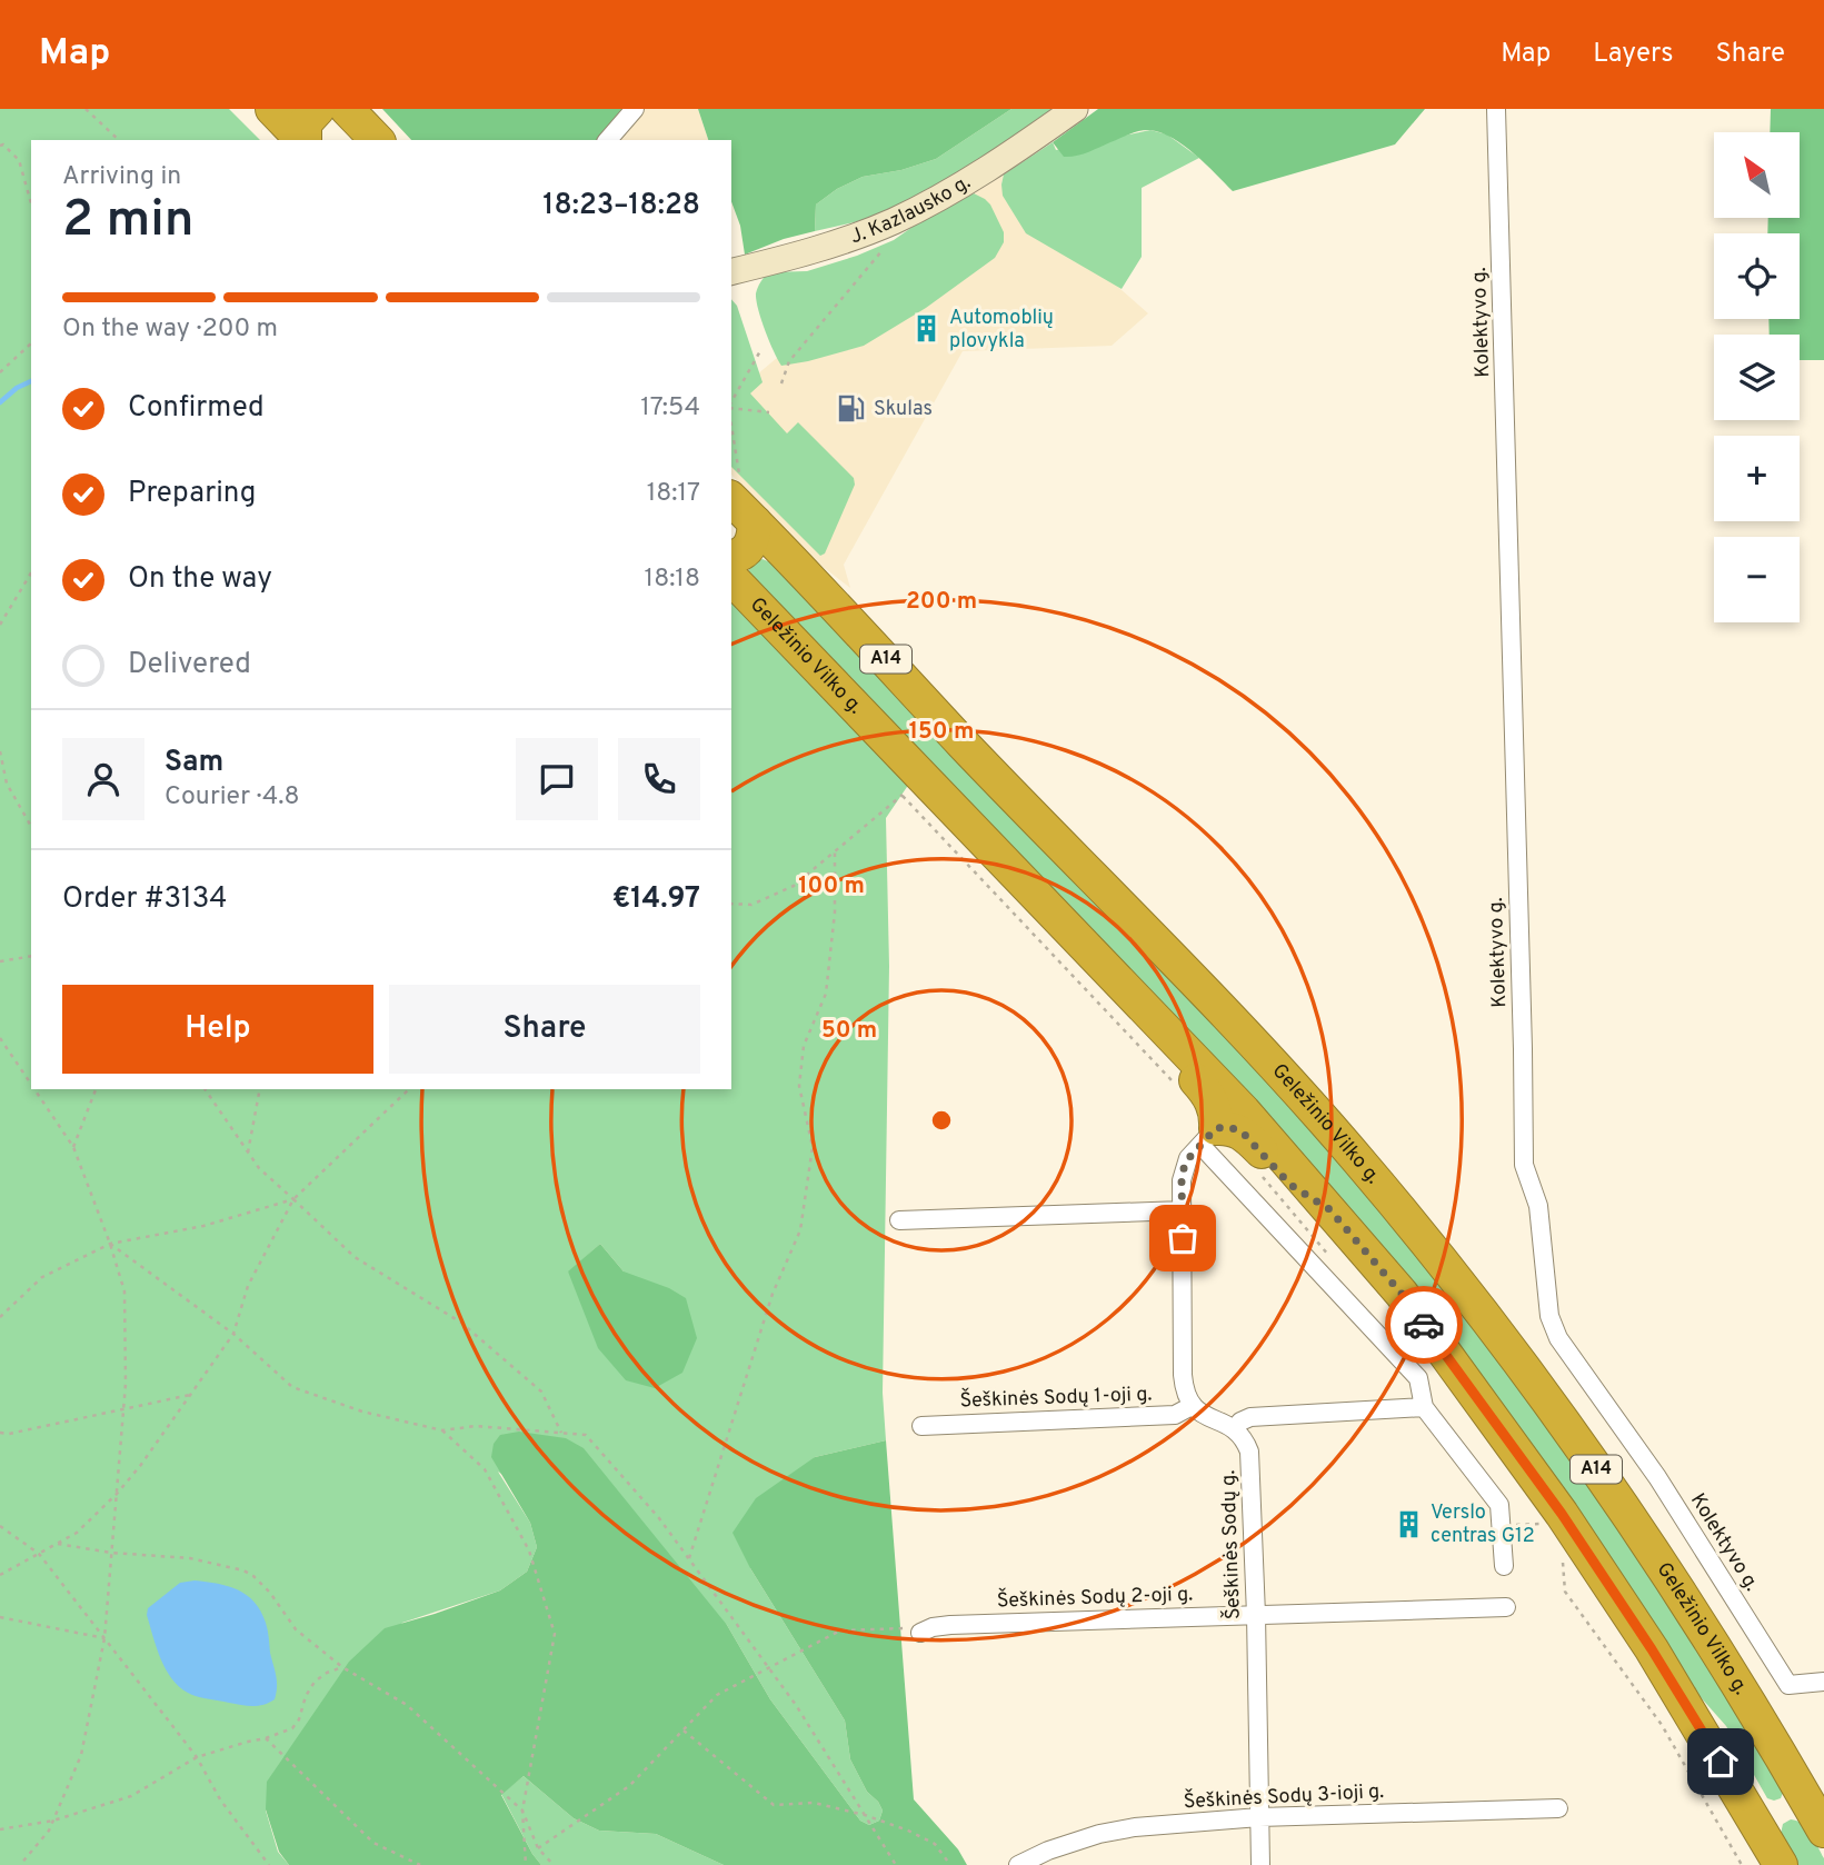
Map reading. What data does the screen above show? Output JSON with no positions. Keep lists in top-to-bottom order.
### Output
{
  "streets": {
    "highway": ["Geležinio Vilko g.", "A14"],
    "street": [
      "J. Kazlausko g.",
      "Kolektyvo g.",
      "Šeškinės Sodų 1-oji g.",
      "Šeškinės Sodų g.",
      "Šeškinės Sodų 2-oji g.",
      "Šeškinės Sodų 3-ioji g."
    ]
  },
  "crossings": [
    ["Šeškinės Sodų g.", "Šeškinės Sodų 2-oji g."],
    ["Šeškinės Sodų g.", "Šeškinės Sodų 3-ioji g."]
  ],
  "places": {
    "building": ["Automoblių plovykla", "Verslo centras G12"],
    "fuel station": ["Skulas"]
  },
  "north": "top left",
  "page": {
    "header": "Map",
    "nav": ["Map", "Layers", "Share"],
    "map_buttons": ["+", "−"],
    "heading": ["2 min", "Arriving in", "18:23–18:28"],
    "panel": [
      "Sam",
      "Courier · 4.8",
      "Order #3134",
      "€14.97"
    ],
    "bar": "On the way · 200 m",
    "list": [
      ["Confirmed", "17:54"],
      ["Preparing", "18:17"],
      ["On the way", "18:18"],
      "Delivered"
    ],
    "buttons": ["Help", "Share"]
  },
  "rings": [
    "200 m",
    "150 m",
    "100 m",
    "50 m"
  ]
}
